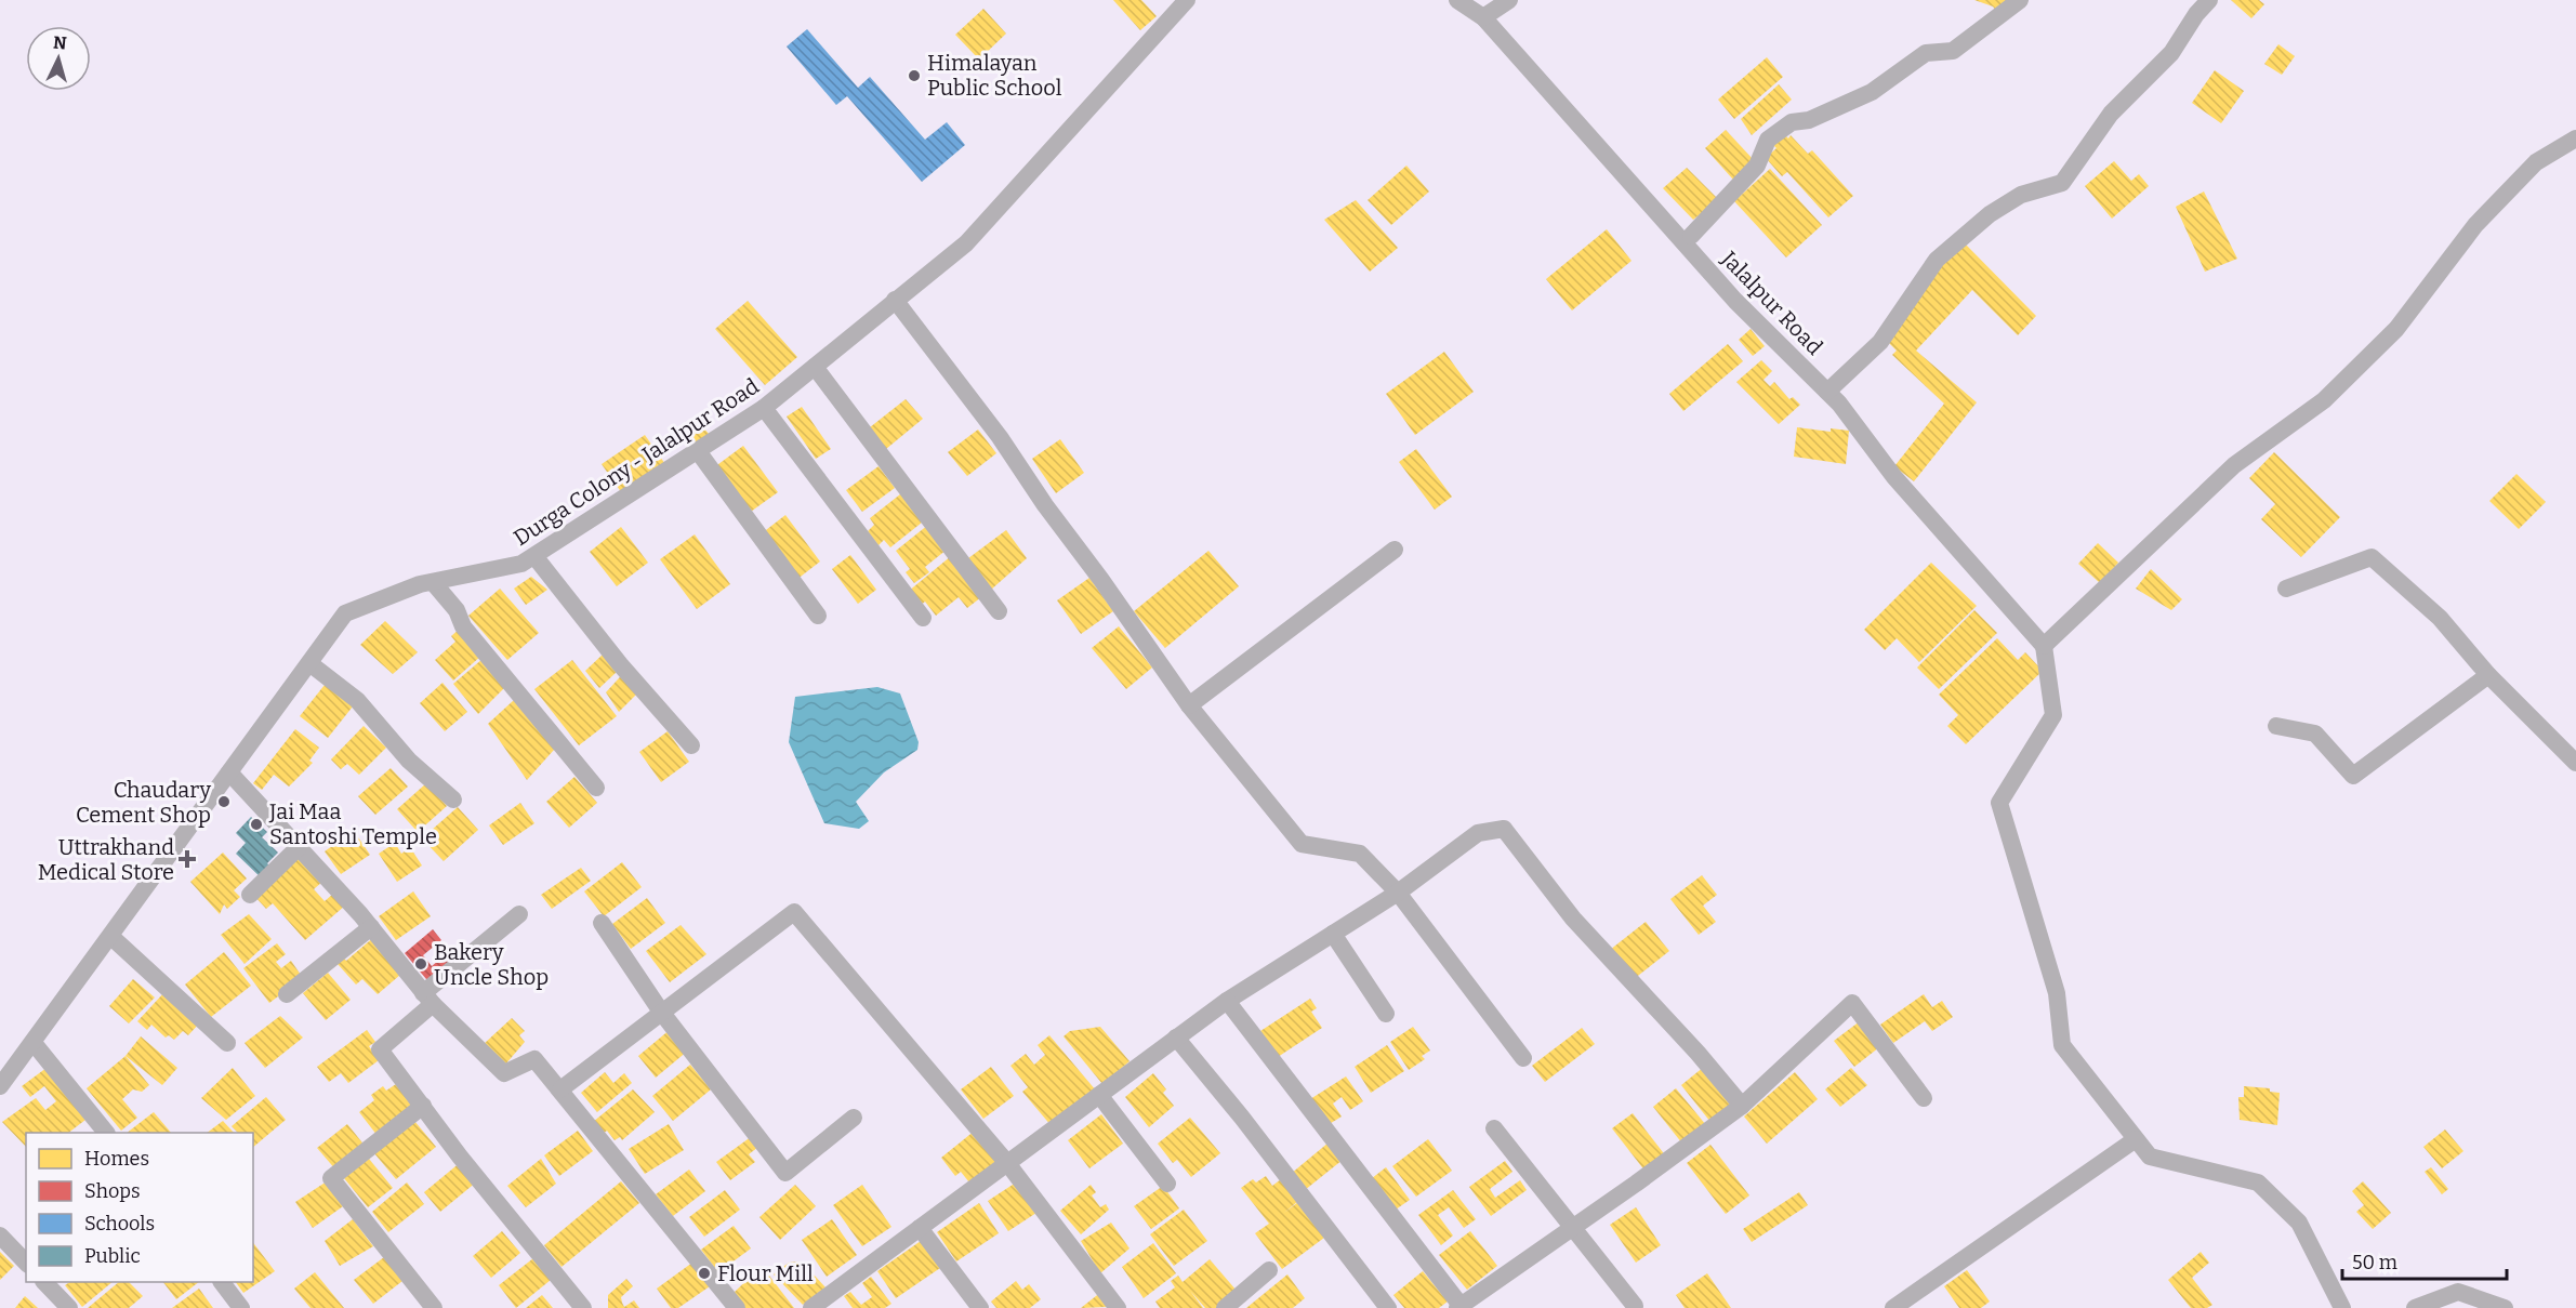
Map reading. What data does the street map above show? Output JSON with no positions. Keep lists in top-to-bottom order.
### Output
{
  "streets": {
    "street": ["Jalalpur Road", "Durga Colony - Jalalpur Road"]
  },
  "places": {
    "other": [
      "Himalayan Public School",
      "Chaudary Cement Shop",
      "Jai Maa Santoshi Temple",
      "Bakery Uncle Shop",
      "Flour Mill"
    ],
    "health": ["Uttrakhand Medical Store"]
  },
  "legend": [
    "Homes",
    "Shops",
    "Schools",
    "Public"
  ],
  "scale_bar": "50 m",
  "north": "top"
}
